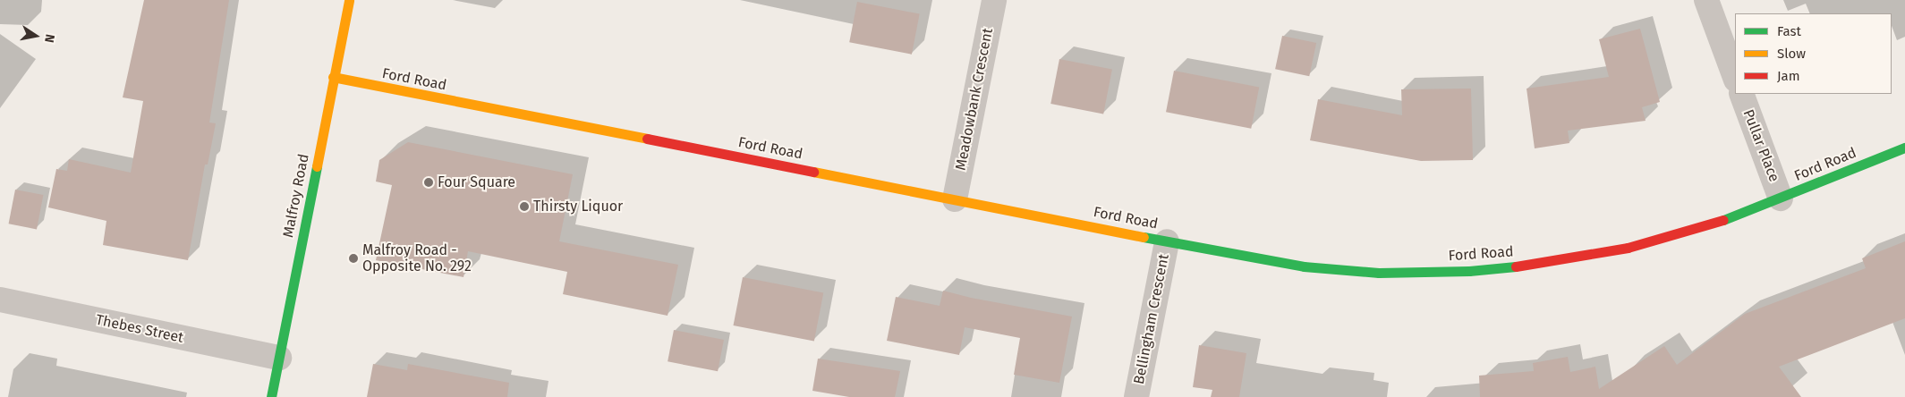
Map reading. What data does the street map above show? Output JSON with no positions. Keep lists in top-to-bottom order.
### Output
{
  "streets": {
    "street": [
      "Ford Road",
      "Meadowbank Crescent",
      "Pullar Place",
      "Malfroy Road",
      "Bellingham Crescent",
      "Thebes Street"
    ]
  },
  "crossings": [
    ["Ford Road", "Meadowbank Crescent"],
    ["Ford Road", "Pullar Place"],
    ["Ford Road", "Malfroy Road"],
    ["Ford Road", "Bellingham Crescent"],
    ["Malfroy Road", "Thebes Street"]
  ],
  "places": ["Four Square", "Thirsty Liquor", "Malfroy Road - Opposite No. 292"],
  "legend": ["Fast", "Slow", "Jam"],
  "north": "right"
}
